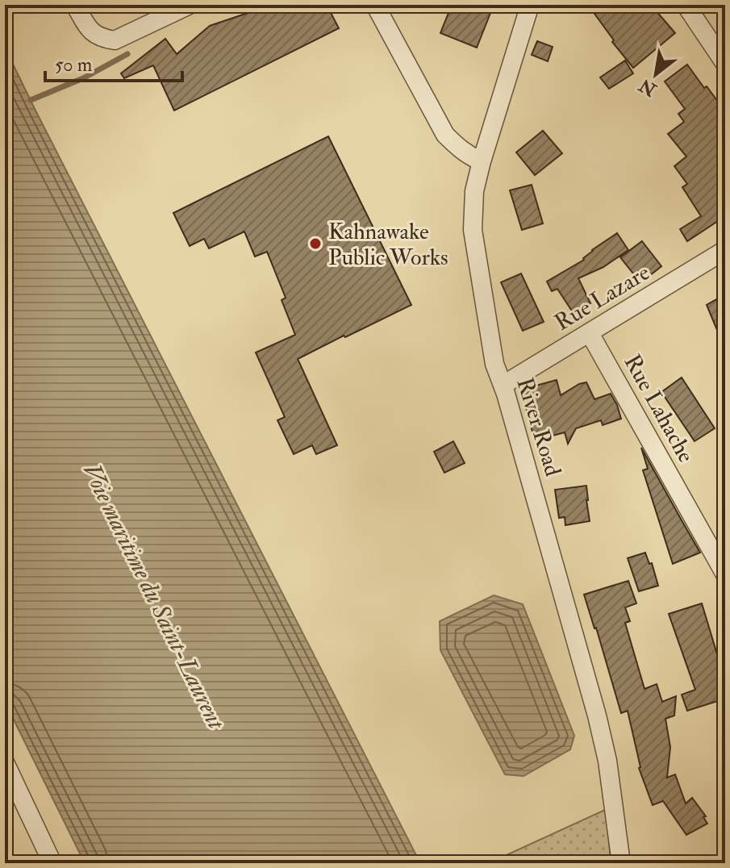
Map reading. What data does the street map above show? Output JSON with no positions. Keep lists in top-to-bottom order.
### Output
{
  "streets": {
    "street": ["Rue Lazare", "Rue Lahache", "River Road"]
  },
  "crossings": [
    ["Rue Lazare", "Rue Lahache"],
    ["Rue Lazare", "River Road"]
  ],
  "water": ["Voie maritime du Saint-Laurent"],
  "places": ["Kahnawake Public Works"],
  "scale_bar": "50 m",
  "north": "bottom left"
}
